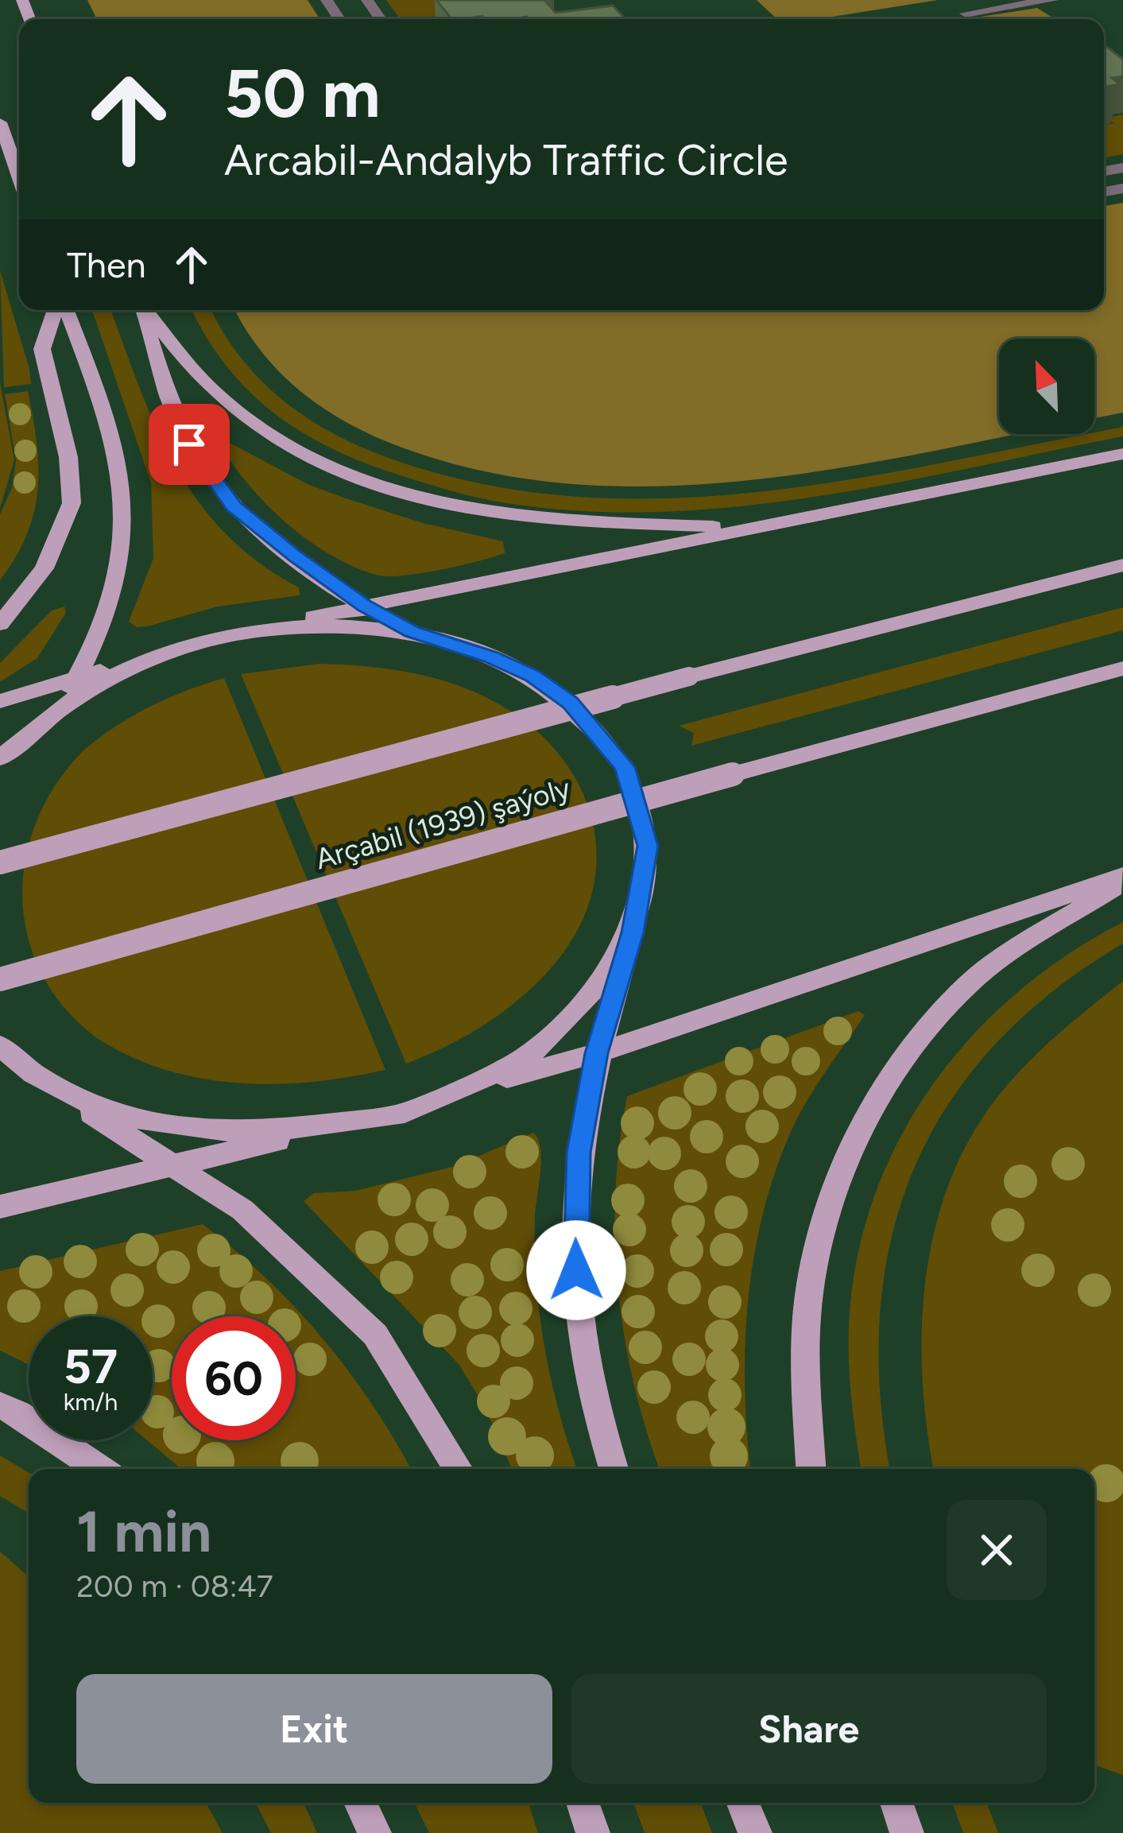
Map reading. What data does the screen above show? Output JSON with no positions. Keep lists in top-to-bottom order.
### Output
{
  "streets": {
    "main road": ["Arçabil (1939) şaýoly"]
  },
  "north": "top left",
  "page": {
    "turn": ["50 m", "Arcabil-Andalyb Traffic Circle"],
    "then": "Then",
    "speed": "57 km/h",
    "limit": "60",
    "heading": ["1 min", "200 m · 08:47"],
    "buttons": ["Exit", "Share"]
  }
}
